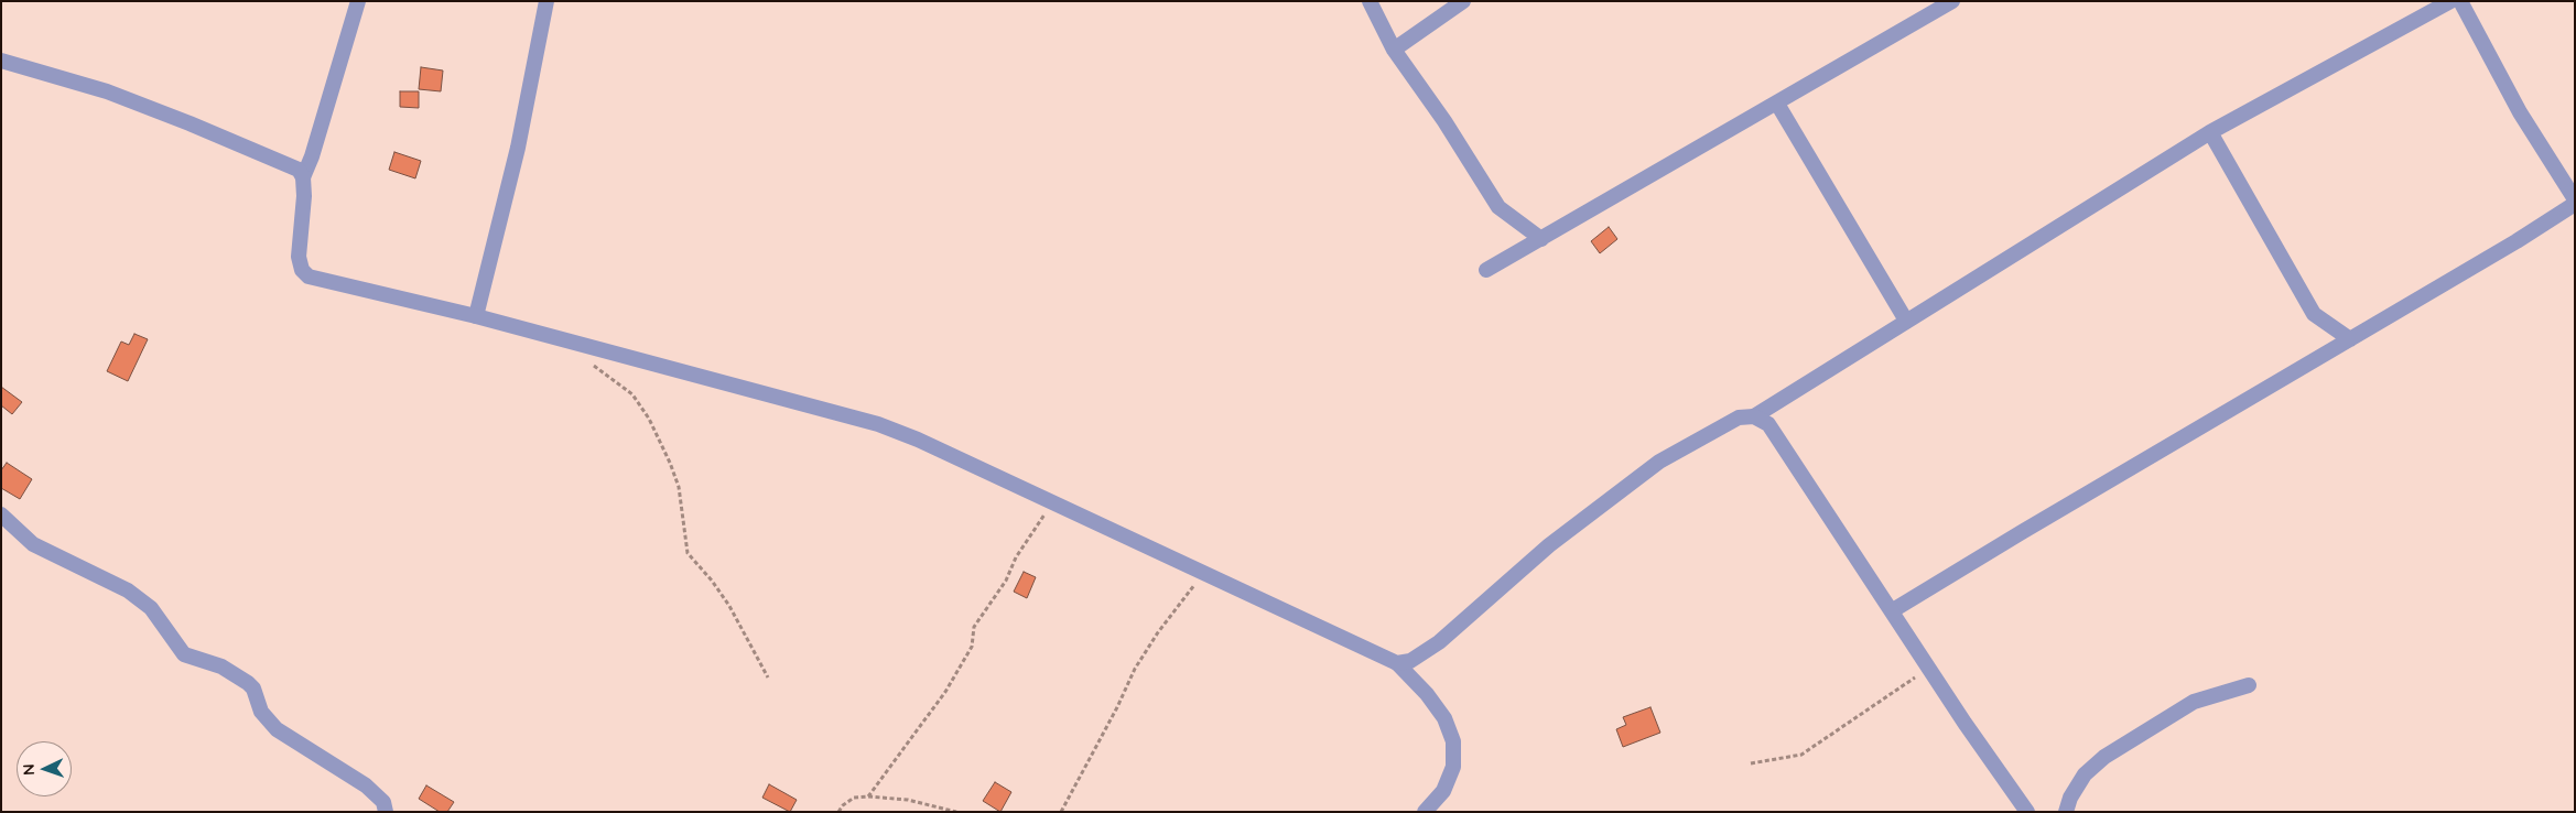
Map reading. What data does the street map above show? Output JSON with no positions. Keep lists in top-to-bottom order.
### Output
{
  "north": "left"
}
